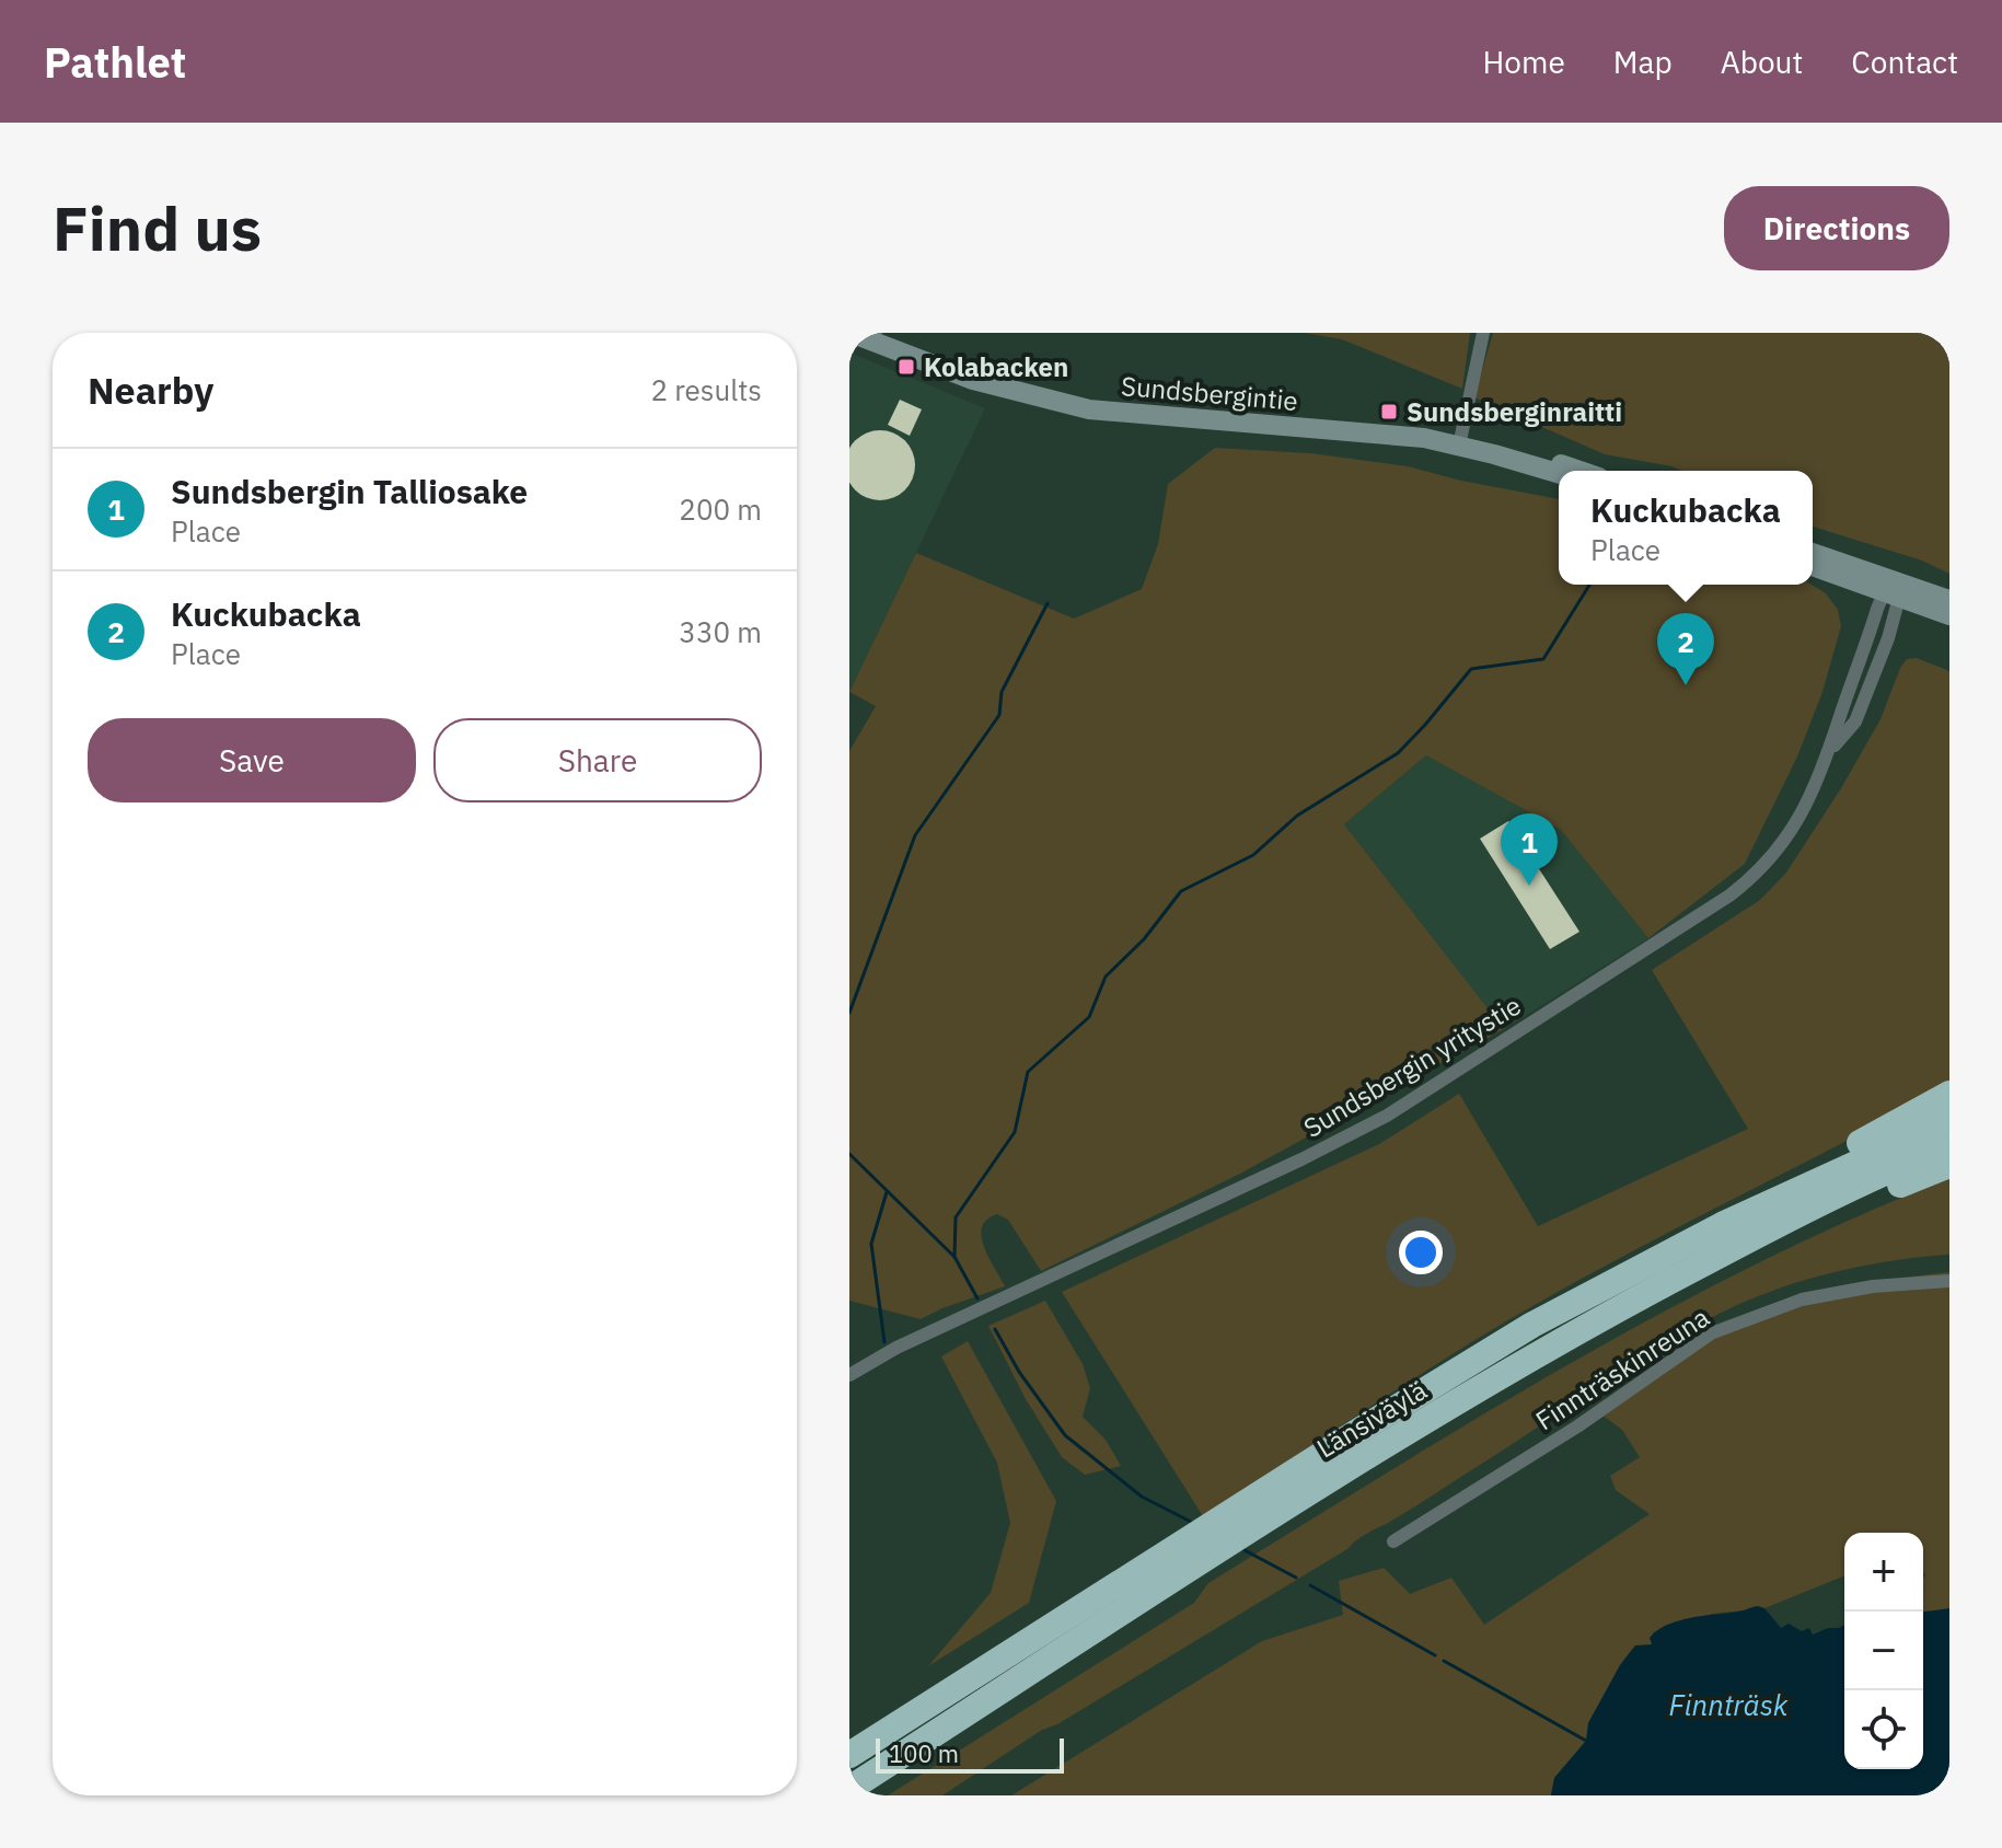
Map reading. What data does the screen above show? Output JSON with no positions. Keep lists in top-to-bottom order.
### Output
{
  "streets": {
    "highway": ["Länsiväylä"],
    "main road": ["Sundsbergintie"],
    "street": ["Sundsbergin yritystie", "Finnträskinreuna"]
  },
  "water": ["Finnträsk"],
  "places": {
    "transit": ["Kolabacken", "Sundsberginraitti"]
  },
  "scale_bar": "100 m",
  "page": {
    "header": "Pathlet",
    "nav": [
      "Home",
      "Map",
      "About",
      "Contact"
    ],
    "buttons": [
      "Directions",
      ["Save", "Share"]
    ],
    "title": "Find us",
    "heading": ["Nearby", "2 results"],
    "list": [
      {
        "mark": "1",
        "name": "Sundsbergin Talliosake",
        "note": "Place",
        "value": "200 m"
      },
      {
        "mark": "2",
        "name": "Kuckubacka",
        "note": "Place",
        "value": "330 m"
      }
    ],
    "popup": ["Kuckubacka", "Place"],
    "pins": ["2", "1"],
    "map_buttons": ["+", "−"],
    "scale": "100 m"
  }
}
